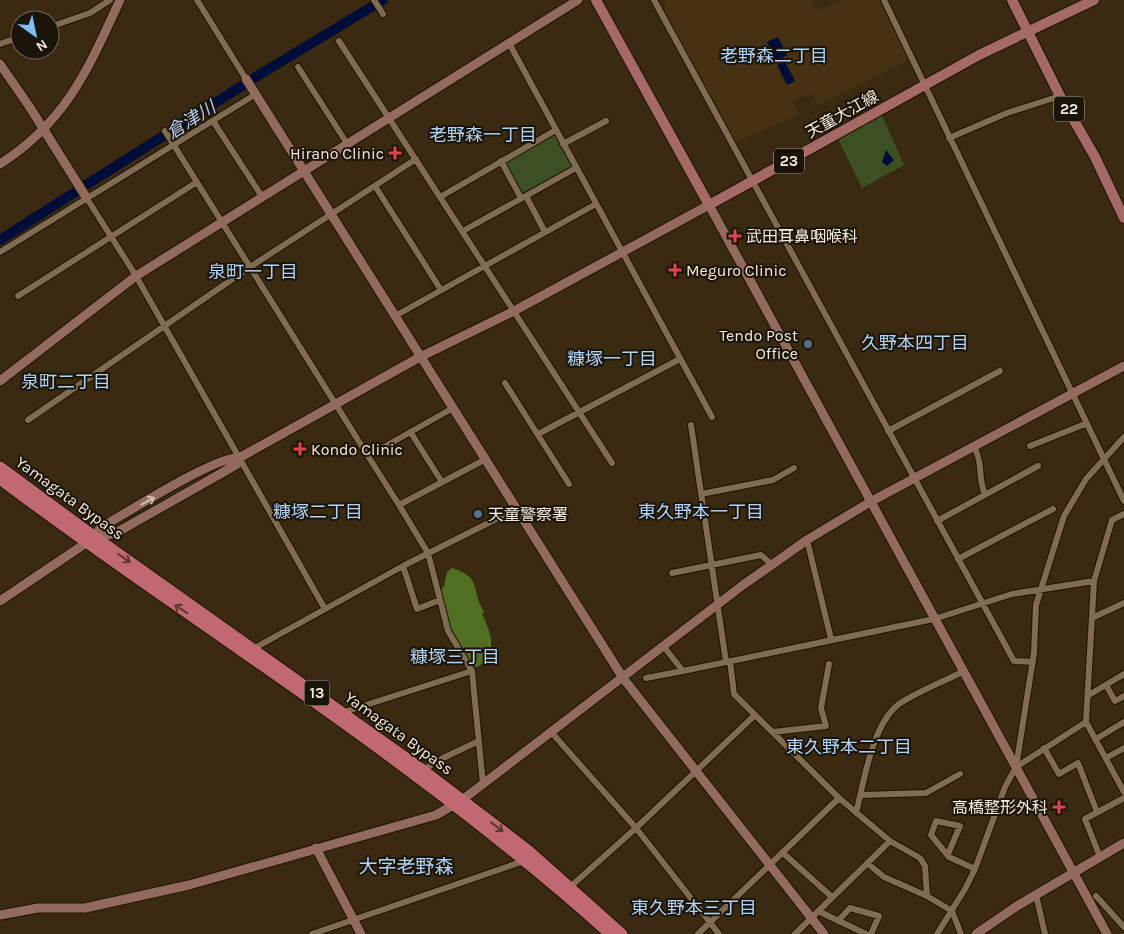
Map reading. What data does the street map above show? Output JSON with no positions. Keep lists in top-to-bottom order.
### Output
{
  "streets": {
    "highway": ["Yamagata Bypass", "13"],
    "main road": ["22", "天童大江線", "23"]
  },
  "crossings": [
    ["22", "天童大江線"]
  ],
  "districts": [
    "老野森二丁目",
    "老野森一丁目",
    "泉町一丁目",
    "久野本四丁目",
    "糠塚一丁目",
    "泉町二丁目",
    "糠塚二丁目",
    "東久野本一丁目",
    "糠塚三丁目",
    "東久野本二丁目",
    "大字老野森",
    "東久野本三丁目"
  ],
  "water": ["倉津川"],
  "places": {
    "health": [
      "Hirano Clinic",
      "武田耳鼻咽喉科",
      "Meguro Clinic",
      "Kondo Clinic",
      "高橋整形外科"
    ],
    "other": ["Tendo Post Office", "天童警察署"]
  },
  "north": "bottom right"
}
